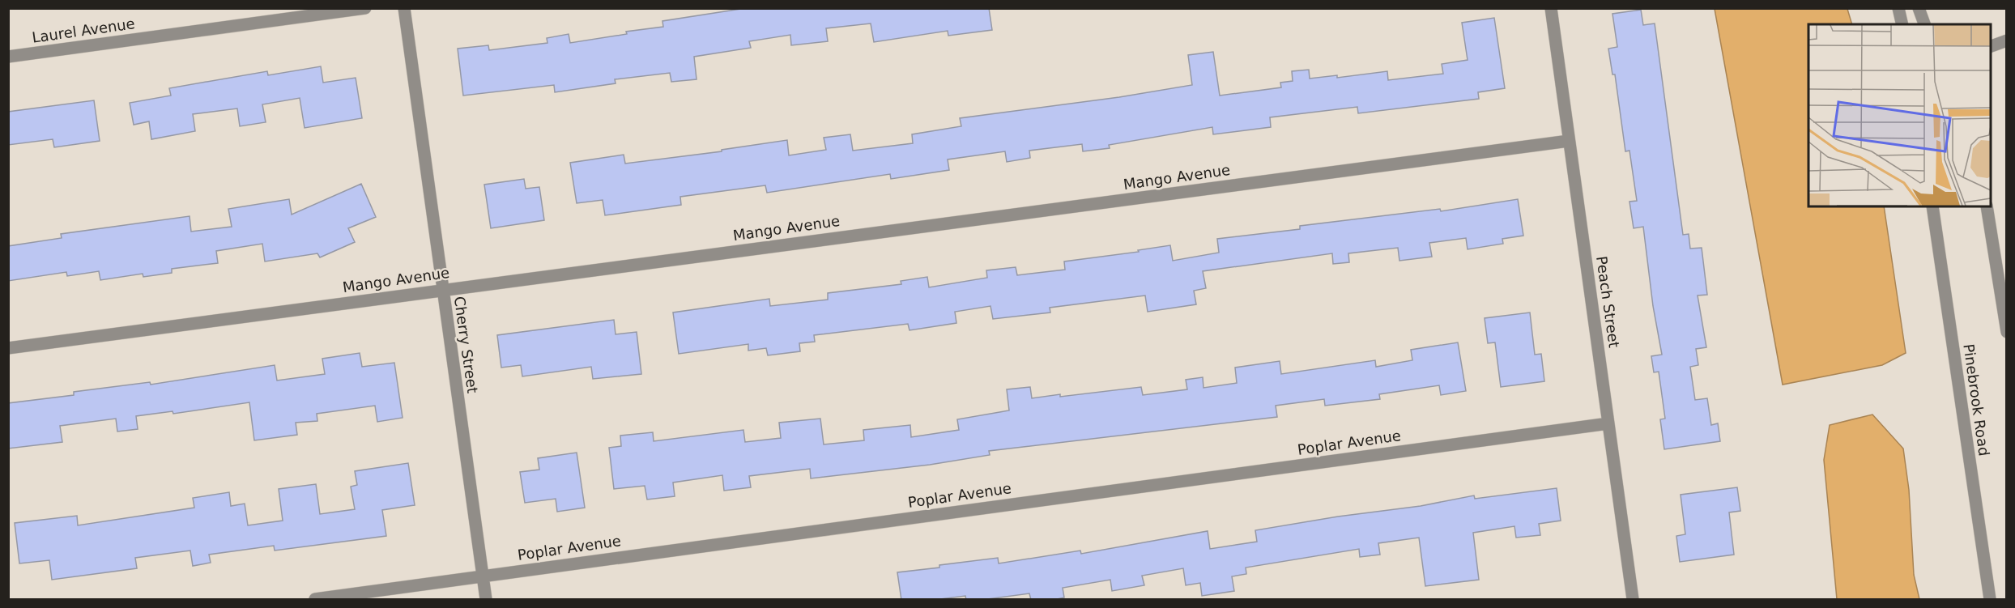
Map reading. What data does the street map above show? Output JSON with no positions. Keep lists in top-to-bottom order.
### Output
{
  "streets": {
    "street": [
      "Laurel Avenue",
      "Mango Avenue",
      "Peach Street",
      "Cherry Street",
      "Pinebrook Road",
      "Poplar Avenue"
    ]
  },
  "crossings": [
    ["Mango Avenue", "Peach Street"],
    ["Mango Avenue", "Cherry Street"],
    ["Peach Street", "Poplar Avenue"],
    ["Cherry Street", "Poplar Avenue"]
  ]
}
